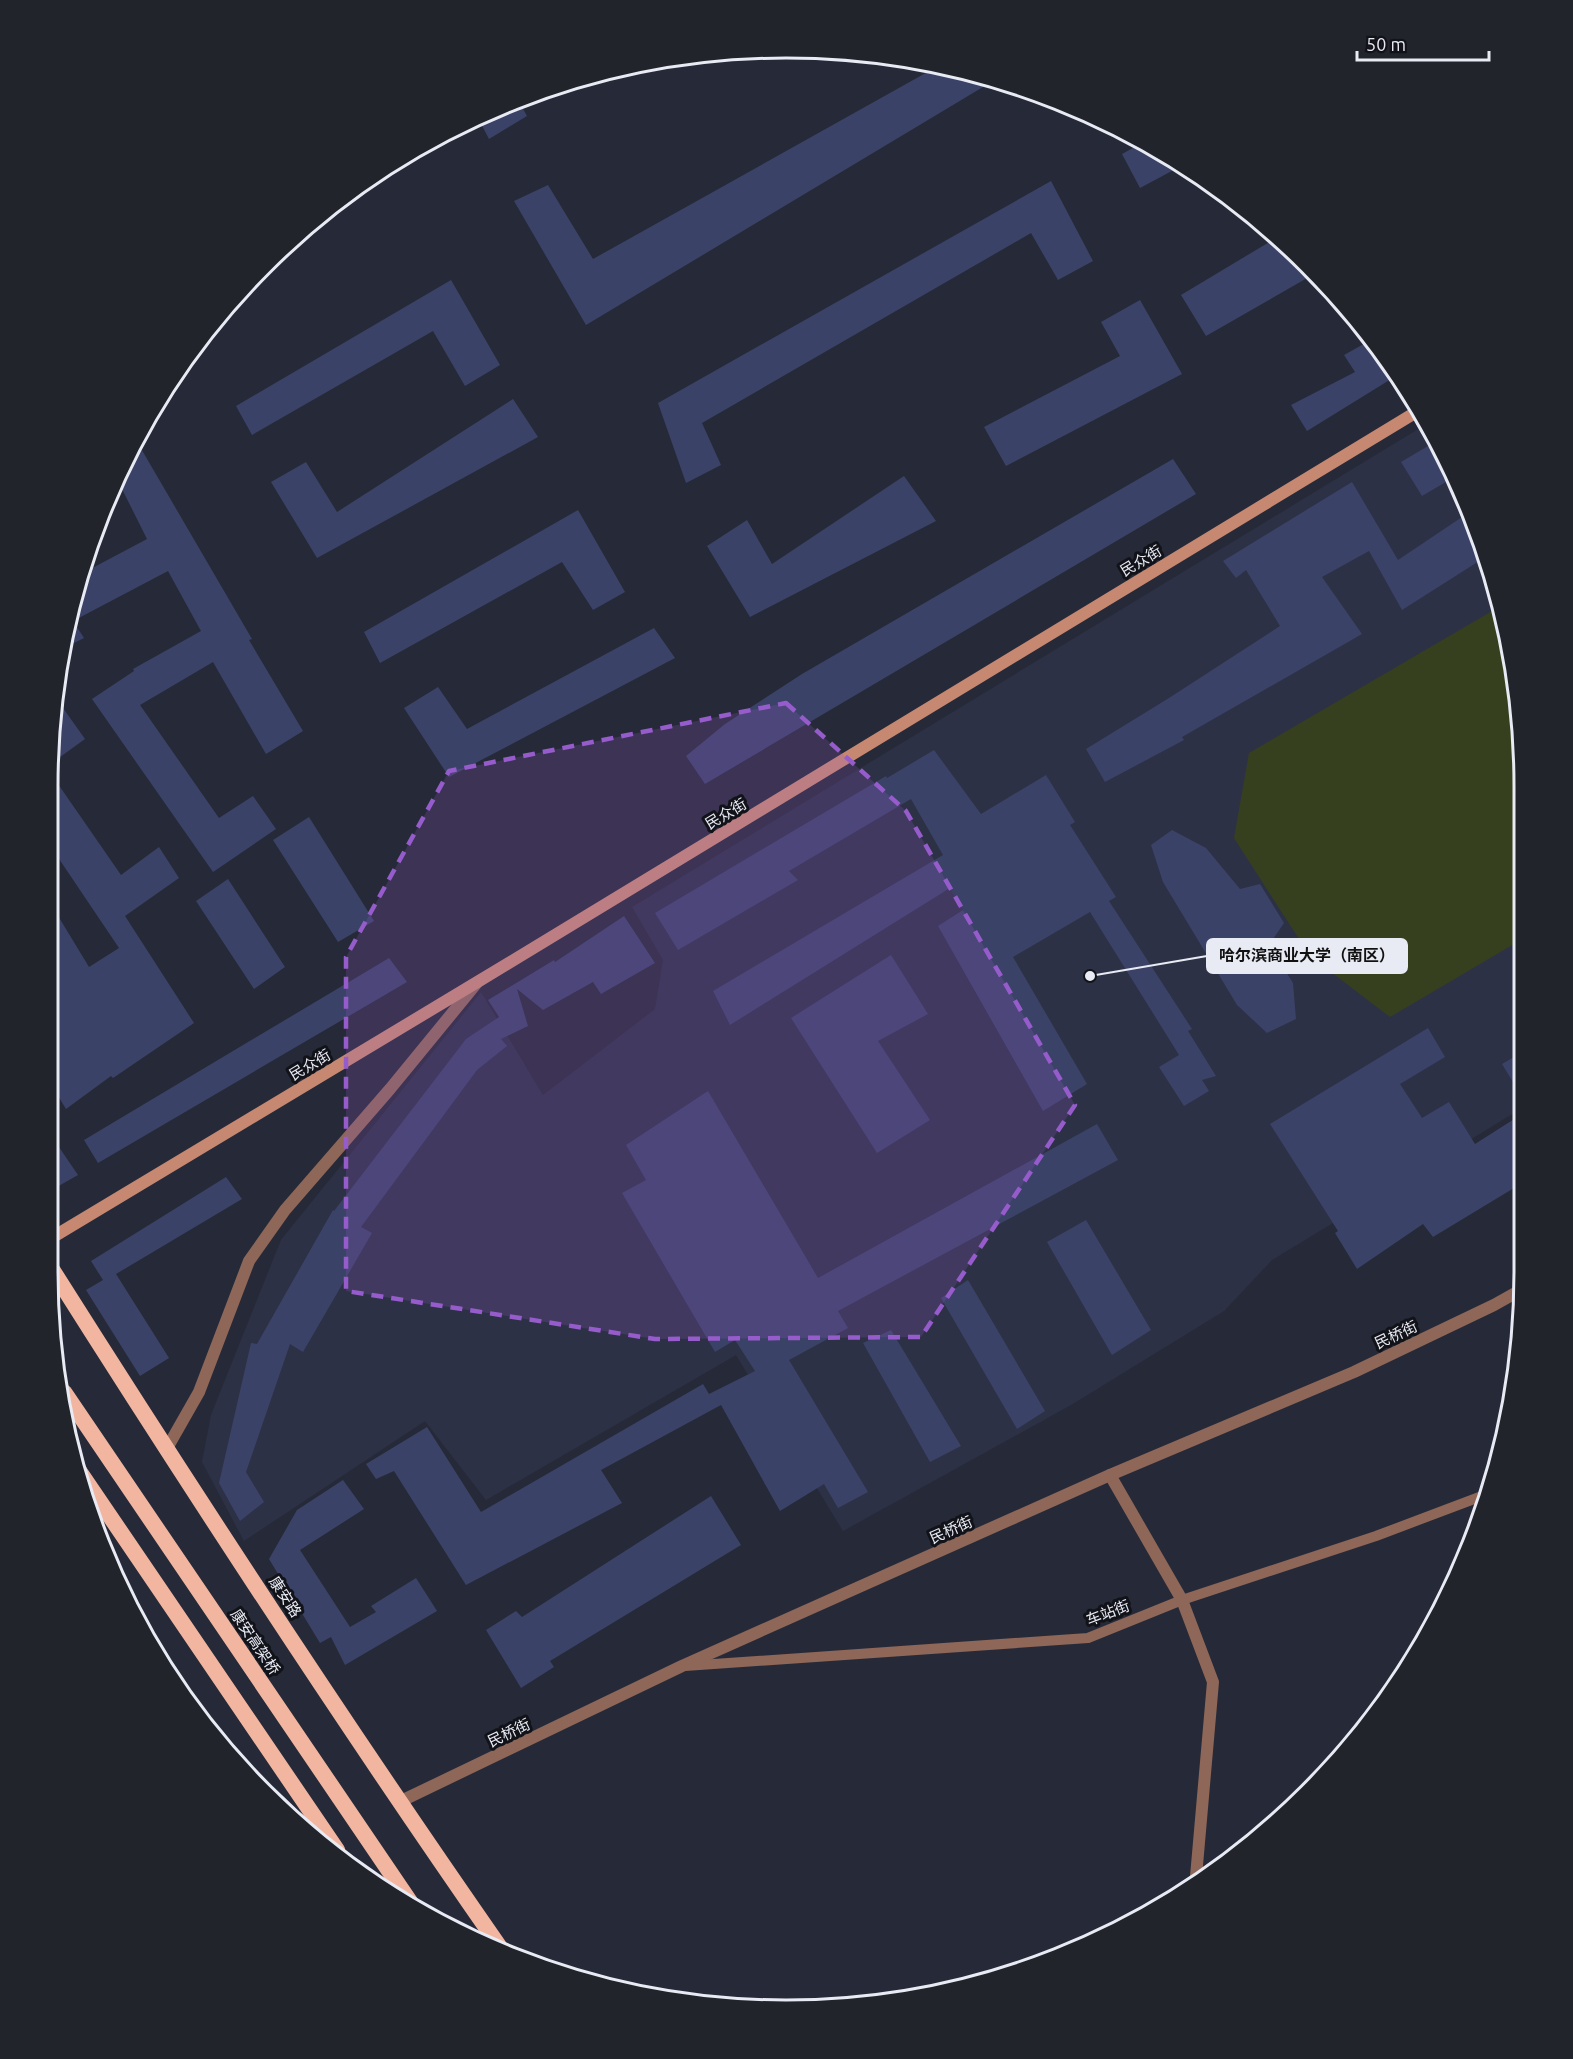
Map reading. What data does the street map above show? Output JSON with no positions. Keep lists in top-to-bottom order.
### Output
{
  "streets": {
    "highway": ["康安路", "康安高架桥"],
    "main road": ["民众街"],
    "street": ["民桥街"],
    "lane": ["车站街"]
  },
  "crossings": [
    ["民桥街", "康安路"],
    ["民桥街", "车站街"]
  ],
  "places": ["哈尔滨商业大学（南区）"],
  "scale_bar": "50 m"
}
